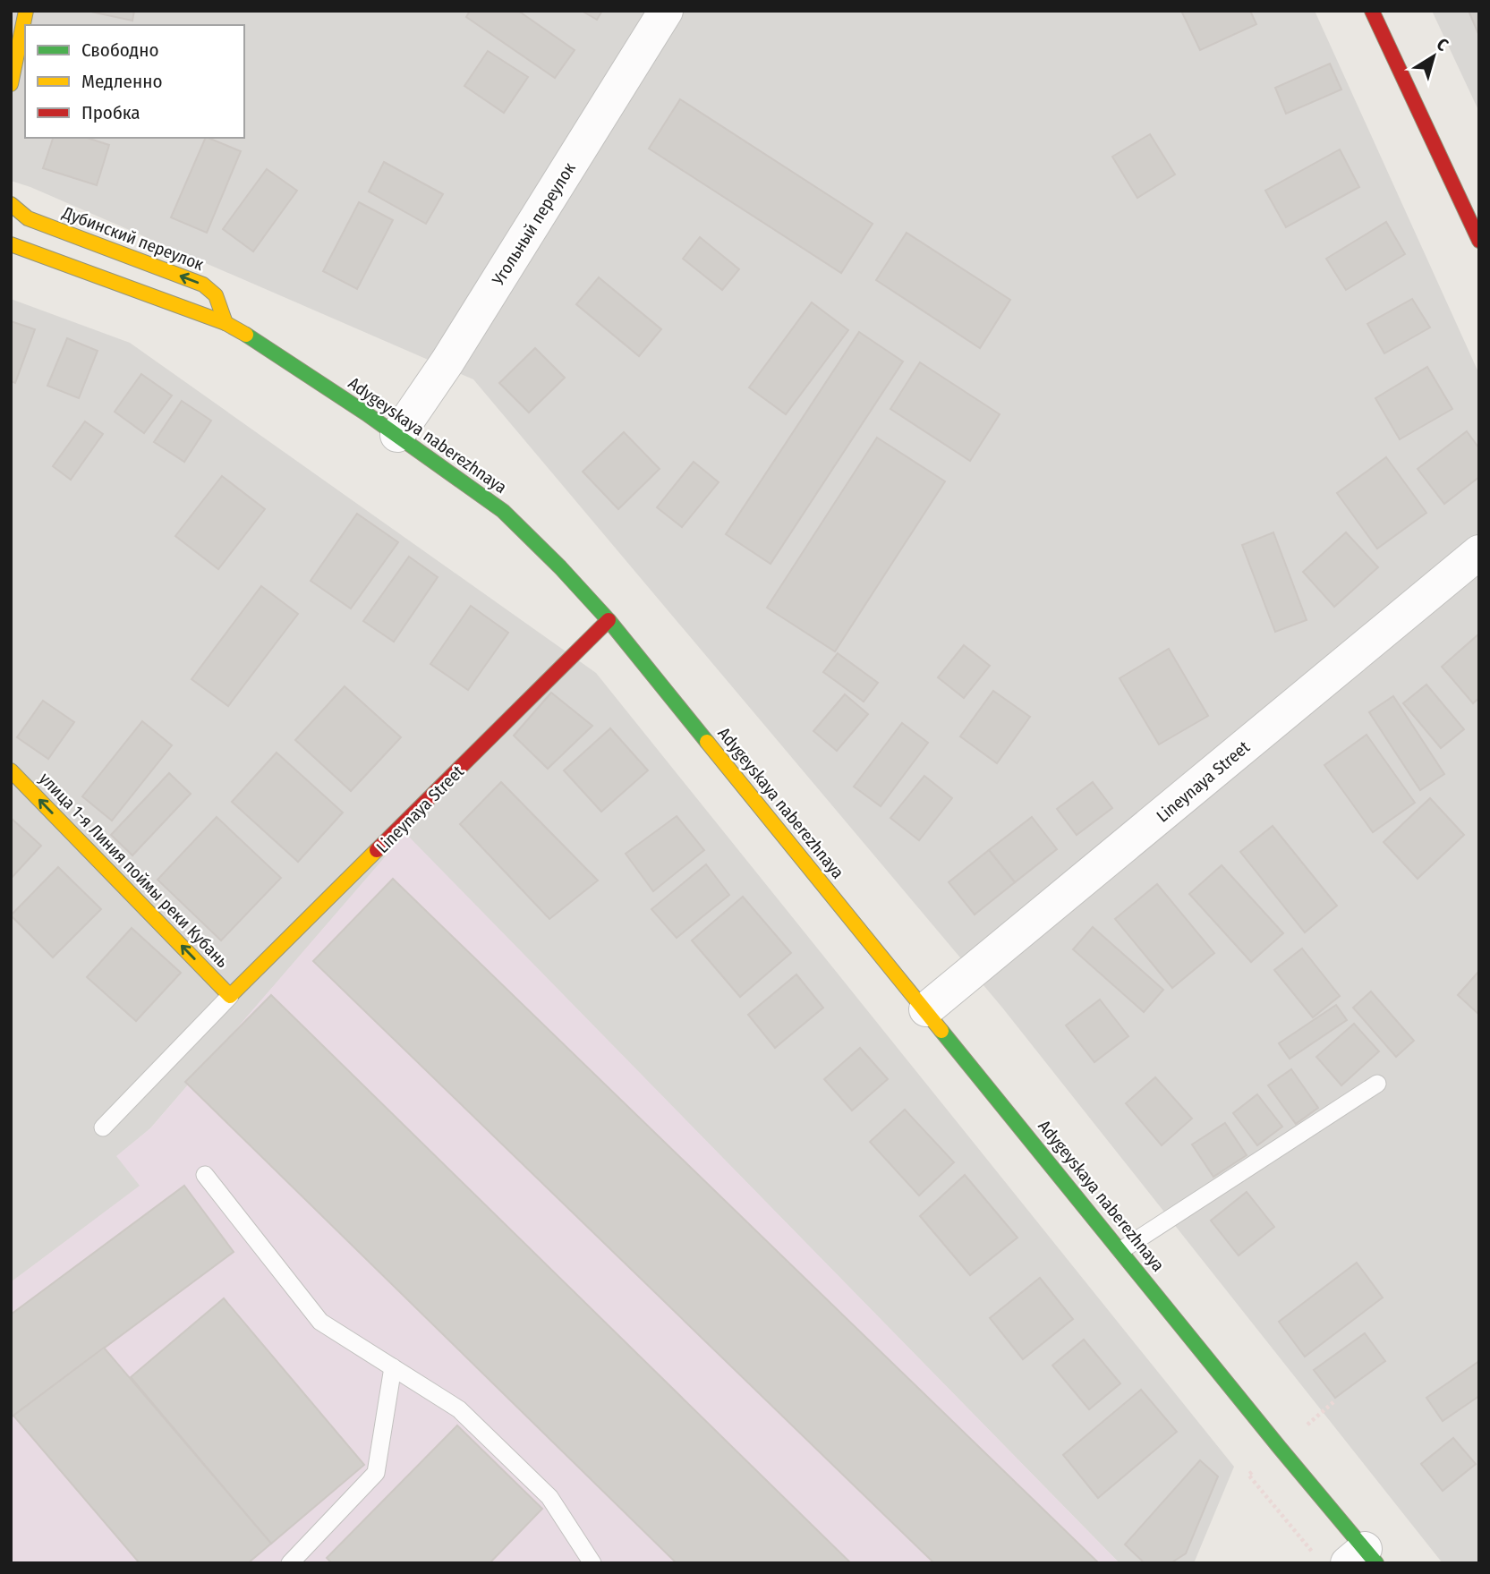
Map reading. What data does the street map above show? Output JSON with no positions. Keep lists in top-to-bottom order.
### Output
{
  "streets": {
    "street": [
      "Угольный переулок",
      "Дубинский переулок",
      "Adygeyskaya naberezhnaya",
      "Lineynaya Street",
      "улица 1-я Линия поймы реки Кубань"
    ]
  },
  "crossings": [
    ["Угольный переулок", "Adygeyskaya naberezhnaya"],
    ["Дубинский переулок", "Adygeyskaya naberezhnaya"],
    ["Adygeyskaya naberezhnaya", "Lineynaya Street"],
    ["Lineynaya Street", "улица 1-я Линия поймы реки Кубань"]
  ],
  "one_way": ["Дубинский переулок", "улица 1-я Линия поймы реки Кубань"],
  "legend": ["Свободно", "Медленно", "Пробка"],
  "north": "top right"
}
